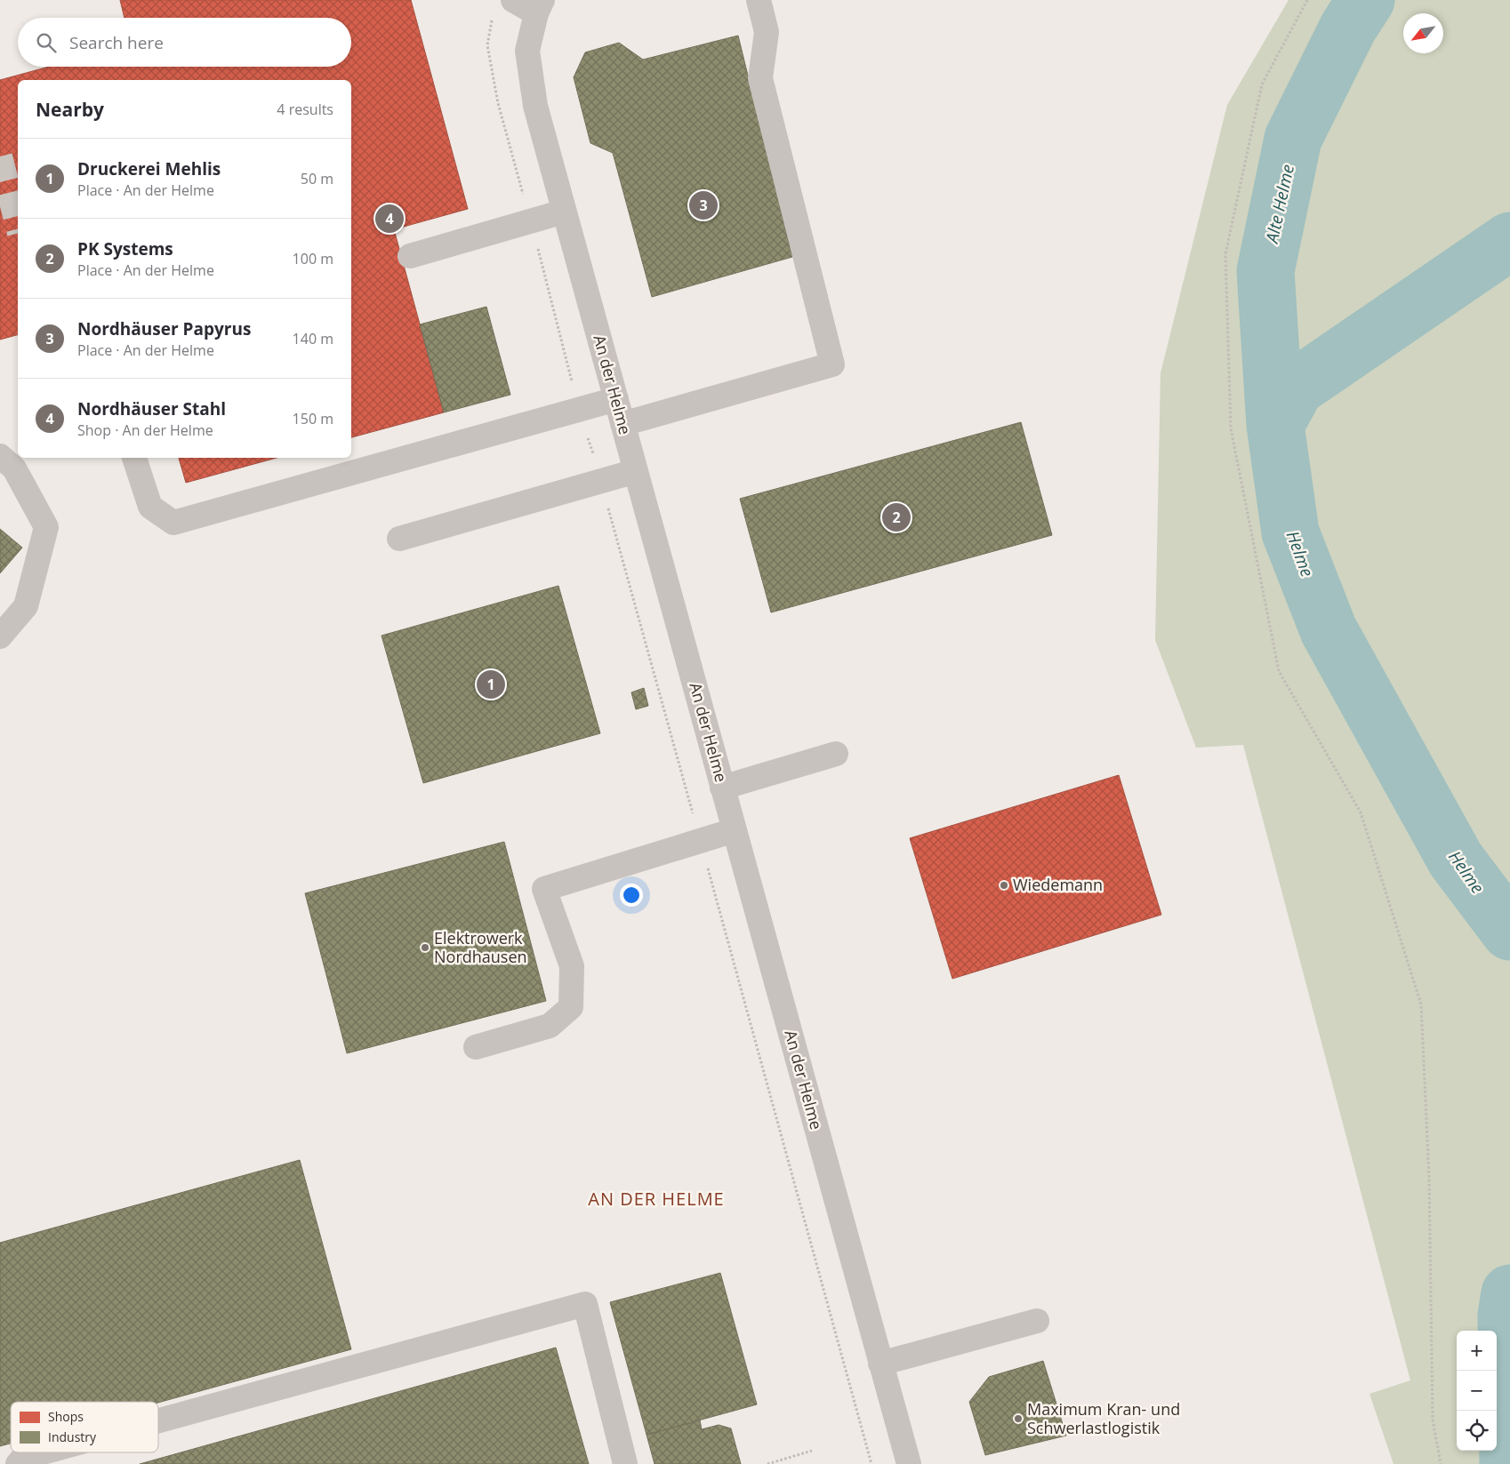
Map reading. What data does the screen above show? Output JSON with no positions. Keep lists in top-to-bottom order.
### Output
{
  "streets": {
    "street": ["An der Helme"]
  },
  "districts": ["AN DER HELME"],
  "water": ["Alte Helme", "Helme"],
  "places": ["Wiedemann", "Elektrowerk Nordhausen", "Maximum Kran- und Schwerlastlogistik"],
  "legend": ["Shops", "Industry"],
  "north": "bottom left",
  "page": {
    "search": "Search here",
    "heading": ["Nearby", "4 results"],
    "list": [
      {
        "mark": "1",
        "name": "Druckerei Mehlis",
        "note": "Place · An der Helme",
        "value": "50 m"
      },
      {
        "mark": "2",
        "name": "PK Systems",
        "note": "Place · An der Helme",
        "value": "100 m"
      },
      {
        "mark": "3",
        "name": "Nordhäuser Papyrus",
        "note": "Place · An der Helme",
        "value": "140 m"
      },
      {
        "mark": "4",
        "name": "Nordhäuser Stahl",
        "note": "Shop · An der Helme",
        "value": "150 m"
      }
    ],
    "pins": [
      "3",
      "4",
      "2",
      "1"
    ],
    "map_buttons": ["+", "−"]
  }
}
